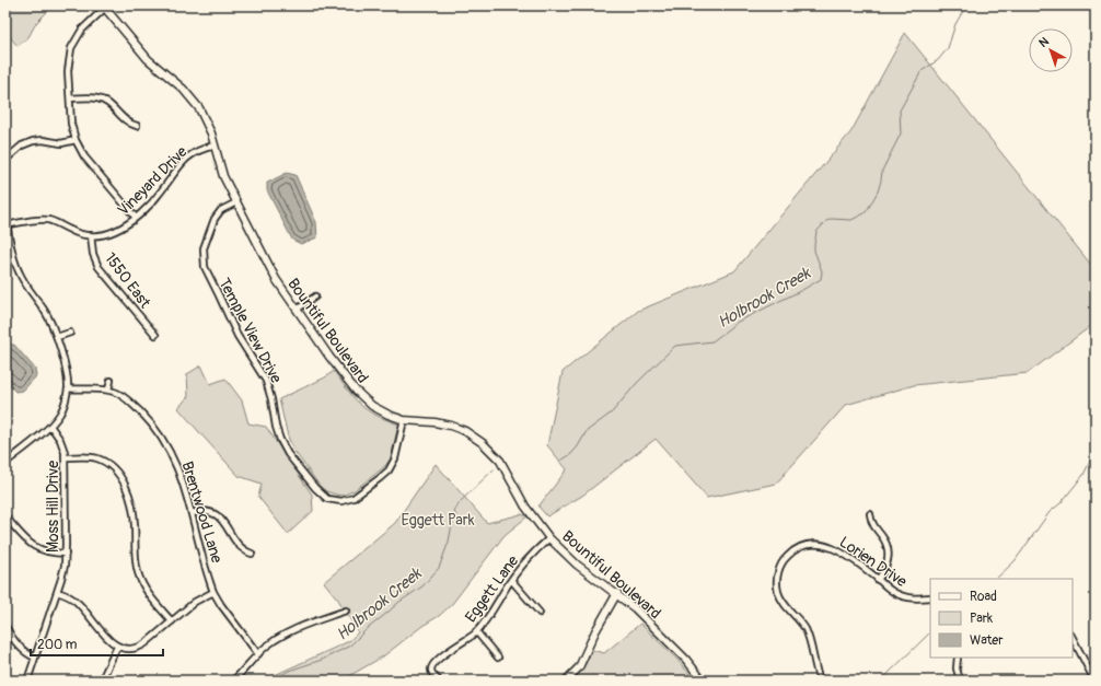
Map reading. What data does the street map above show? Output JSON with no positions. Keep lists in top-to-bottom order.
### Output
{
  "streets": {
    "main road": ["Bountiful Boulevard"],
    "street": [
      "Vineyard Drive",
      "1550 East",
      "Temple View Drive",
      "Moss Hill Drive",
      "Brentwood Lane",
      "Lorien Drive",
      "Eggett Lane"
    ]
  },
  "crossings": [
    ["Vineyard Drive", "1550 East"],
    ["Vineyard Drive", "Bountiful Boulevard"],
    ["Temple View Drive", "Bountiful Boulevard"],
    ["Bountiful Boulevard", "Eggett Lane"]
  ],
  "water": ["Holbrook Creek"],
  "parks": ["Eggett Park"],
  "legend": ["Road", "Park", "Water"],
  "scale_bar": "200 m",
  "north": "top left"
}
